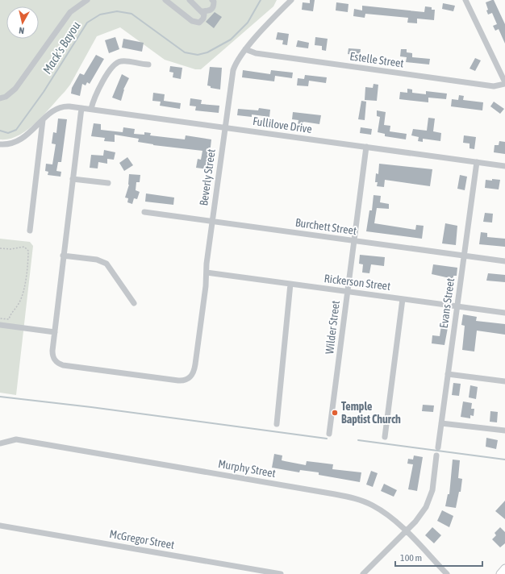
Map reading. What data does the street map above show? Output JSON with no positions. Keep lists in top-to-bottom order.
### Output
{
  "streets": {
    "street": [
      "Estelle Street",
      "Fullilove Drive",
      "Beverly Street",
      "Burchett Street",
      "Rickerson Street",
      "Evans Street",
      "Wilder Street",
      "Murphy Street",
      "McGregor Street"
    ]
  },
  "crossings": [
    ["Estelle Street", "Beverly Street"],
    ["Fullilove Drive", "Beverly Street"],
    ["Fullilove Drive", "Evans Street"],
    ["Fullilove Drive", "Wilder Street"],
    ["Beverly Street", "Burchett Street"],
    ["Beverly Street", "Rickerson Street"],
    ["Burchett Street", "Evans Street"],
    ["Burchett Street", "Wilder Street"],
    ["Rickerson Street", "Evans Street"],
    ["Rickerson Street", "Wilder Street"]
  ],
  "water": ["Mack's Bayou"],
  "places": ["Temple Baptist Church"],
  "scale_bar": "100 m",
  "north": "bottom"
}
